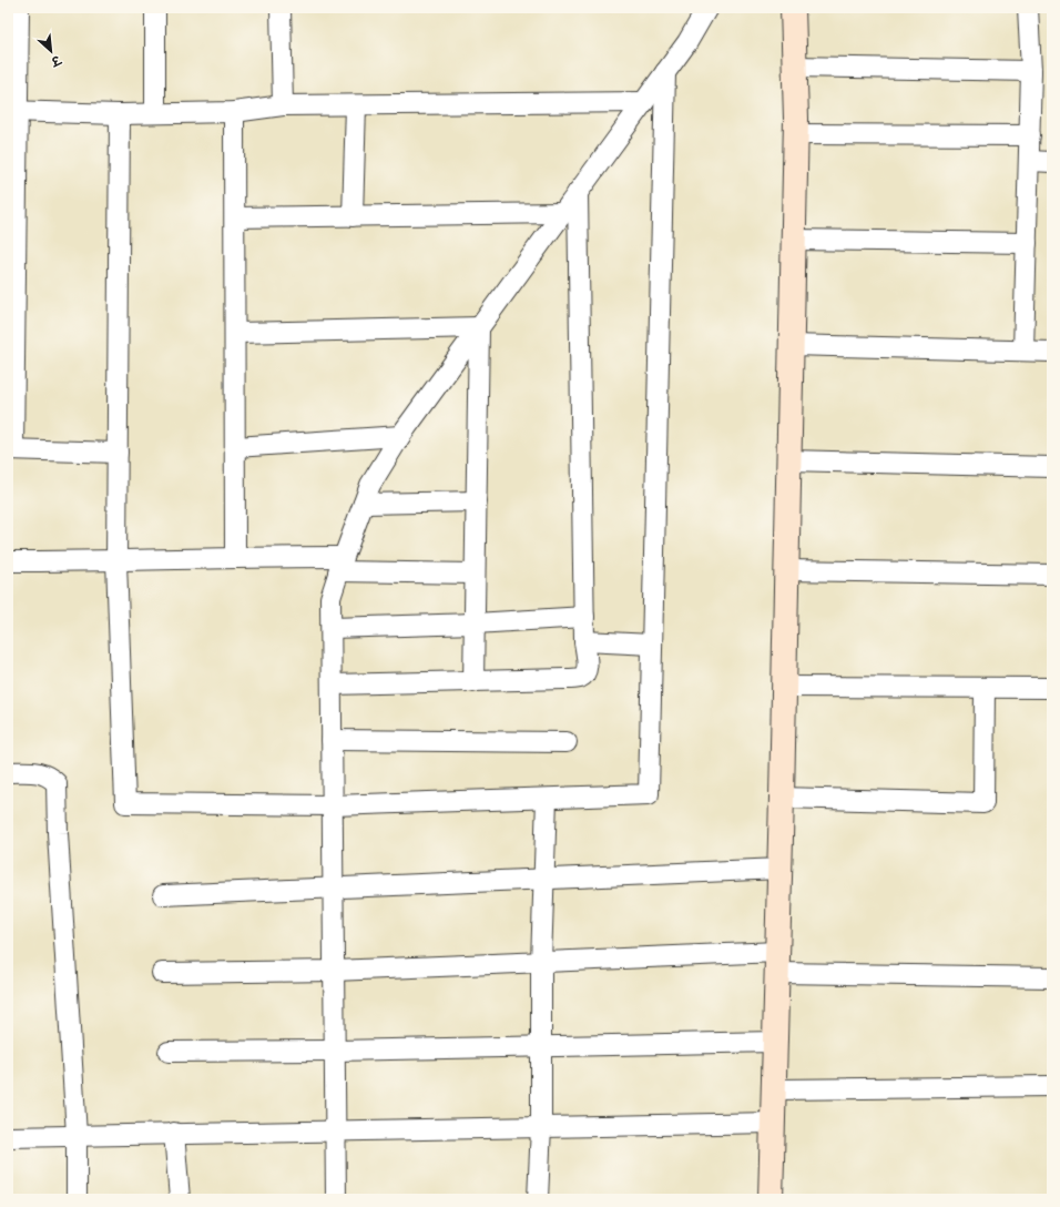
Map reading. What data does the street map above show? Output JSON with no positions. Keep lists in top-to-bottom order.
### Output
{
  "north": "bottom right"
}
